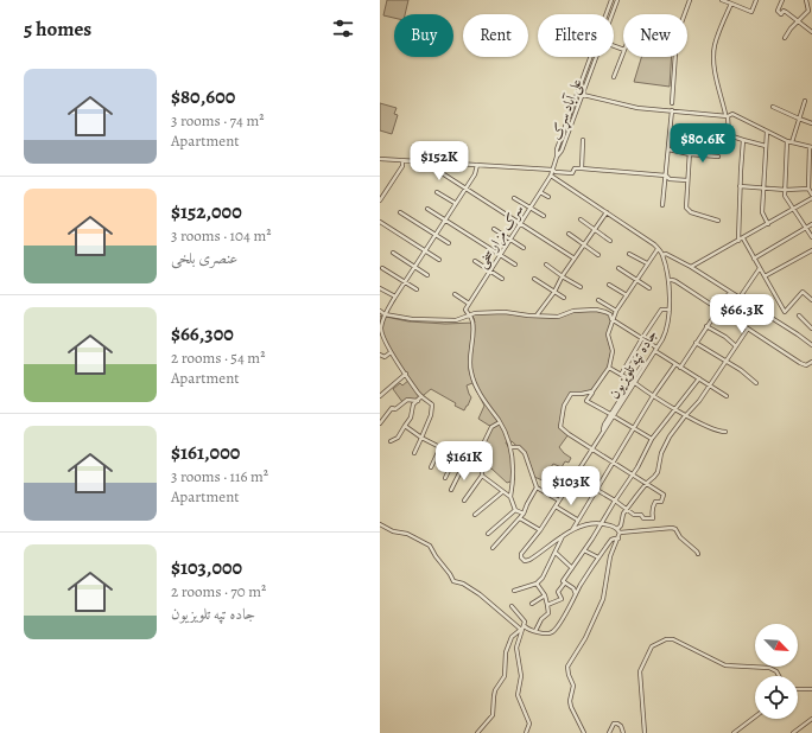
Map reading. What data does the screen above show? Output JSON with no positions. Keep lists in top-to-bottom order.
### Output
{
  "streets": {
    "street": ["علی آباد سړک", "سرک مزار سخی", "جاده تپه تلویزیون"]
  },
  "crossings": [
    ["علی آباد سړک", "سرک مزار سخی"],
    ["علی آباد سړک", "جاده تپه تلویزیون"],
    ["سرک مزار سخی", "جاده تپه تلویزیون"]
  ],
  "north": "bottom right",
  "page": {
    "heading": "5 homes",
    "chip": [
      "Buy",
      "Rent",
      "Filters",
      "New"
    ],
    "list": [
      {
        "name": "$80,600",
        "note": "3 rooms · 74 m² · Apartment"
      },
      {
        "name": "$152,000",
        "note": "3 rooms · 104 m² · عنصری بلخی"
      },
      {
        "name": "$66,300",
        "note": "2 rooms · 54 m² · Apartment"
      },
      {
        "name": "$161,000",
        "note": "3 rooms · 116 m² · Apartment"
      },
      {
        "name": "$103,000",
        "note": "2 rooms · 70 m² · جاده تپه تلویزیون"
      }
    ],
    "price": [
      "$80.6K",
      "$152K",
      "$66.3K",
      "$161K",
      "$103K"
    ]
  }
}
